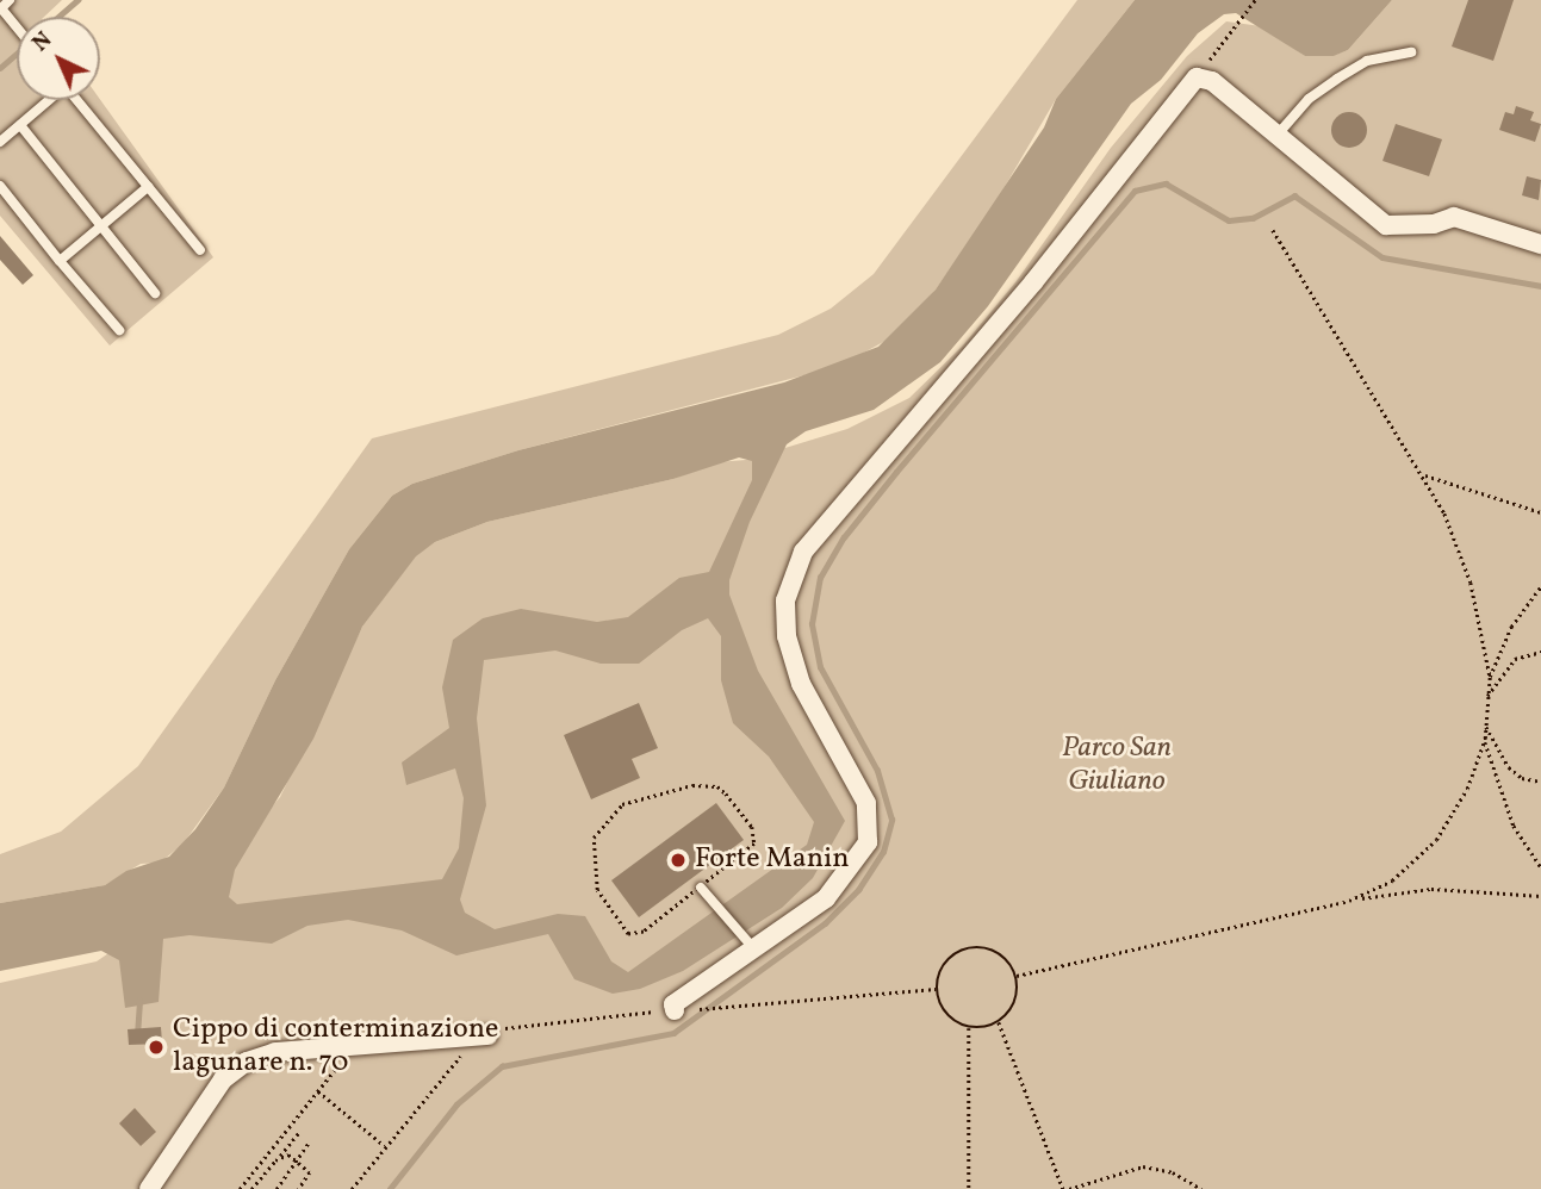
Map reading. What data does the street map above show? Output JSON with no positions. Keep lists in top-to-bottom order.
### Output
{
  "parks": ["Parco San Giuliano"],
  "places": ["Forte Manin", "Cippo di conterminazione lagunare n. 70"],
  "north": "top left"
}
